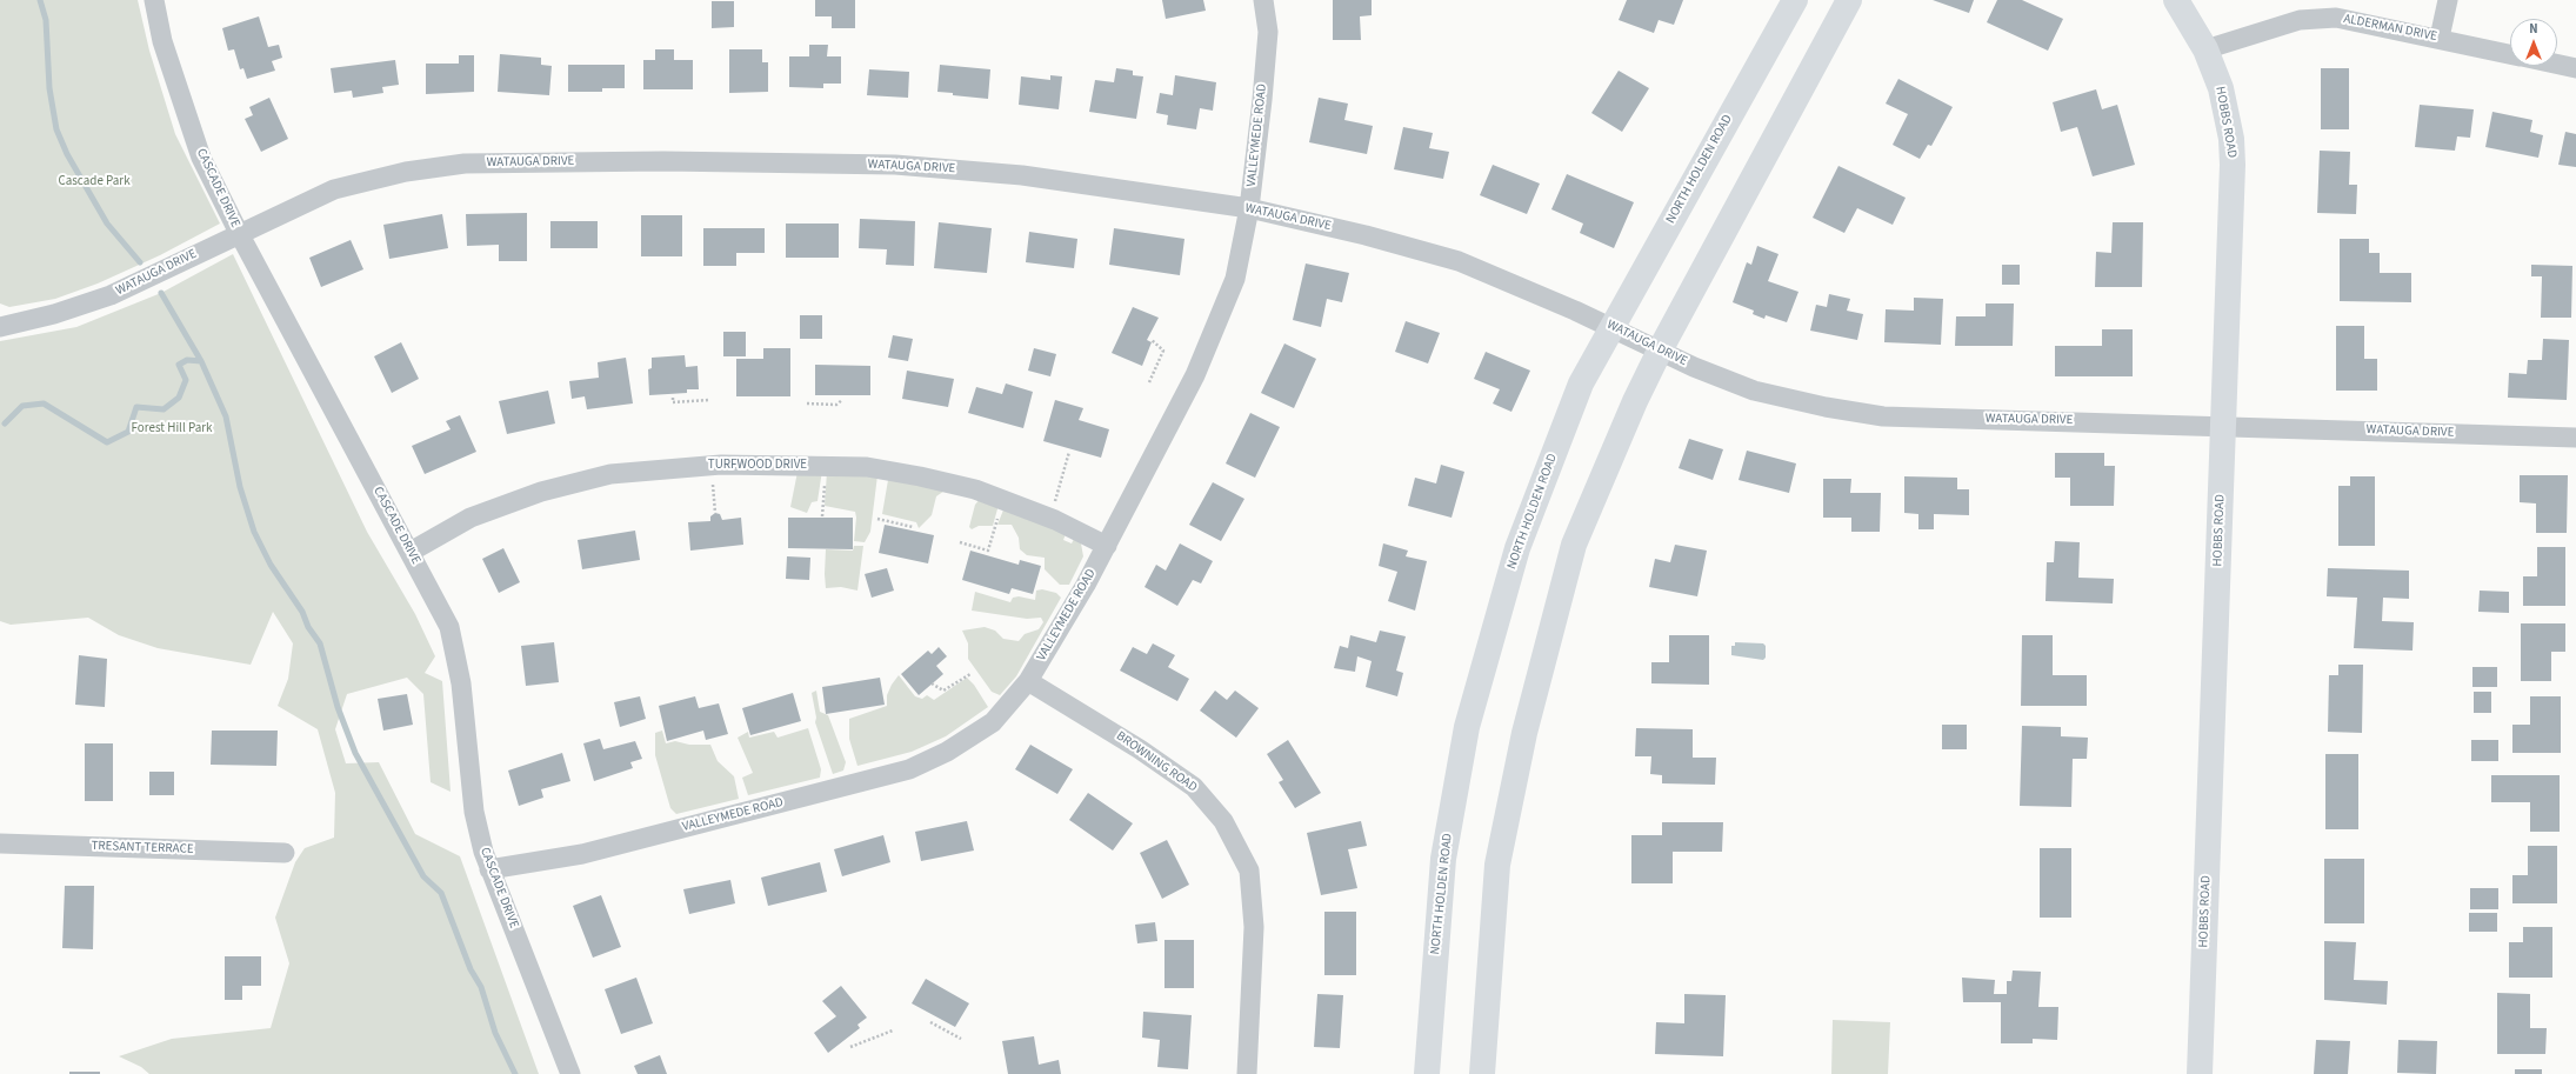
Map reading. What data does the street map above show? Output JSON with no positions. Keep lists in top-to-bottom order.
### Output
{
  "streets": {
    "main road": ["HOBBS ROAD", "NORTH HOLDEN ROAD"],
    "street": [
      "ALDERMAN DRIVE",
      "VALLEYMEDE ROAD",
      "WATAUGA DRIVE",
      "CASCADE DRIVE",
      "TURFWOOD DRIVE",
      "BROWNING ROAD",
      "TRESANT TERRACE"
    ]
  },
  "crossings": [
    ["ALDERMAN DRIVE", "HOBBS ROAD"],
    ["HOBBS ROAD", "WATAUGA DRIVE"],
    ["VALLEYMEDE ROAD", "WATAUGA DRIVE"],
    ["VALLEYMEDE ROAD", "CASCADE DRIVE"],
    ["VALLEYMEDE ROAD", "TURFWOOD DRIVE"],
    ["VALLEYMEDE ROAD", "BROWNING ROAD"],
    ["WATAUGA DRIVE", "NORTH HOLDEN ROAD"],
    ["WATAUGA DRIVE", "CASCADE DRIVE"],
    ["CASCADE DRIVE", "TURFWOOD DRIVE"]
  ],
  "parks": ["Cascade Park", "Forest Hill Park"],
  "north": "top"
}
